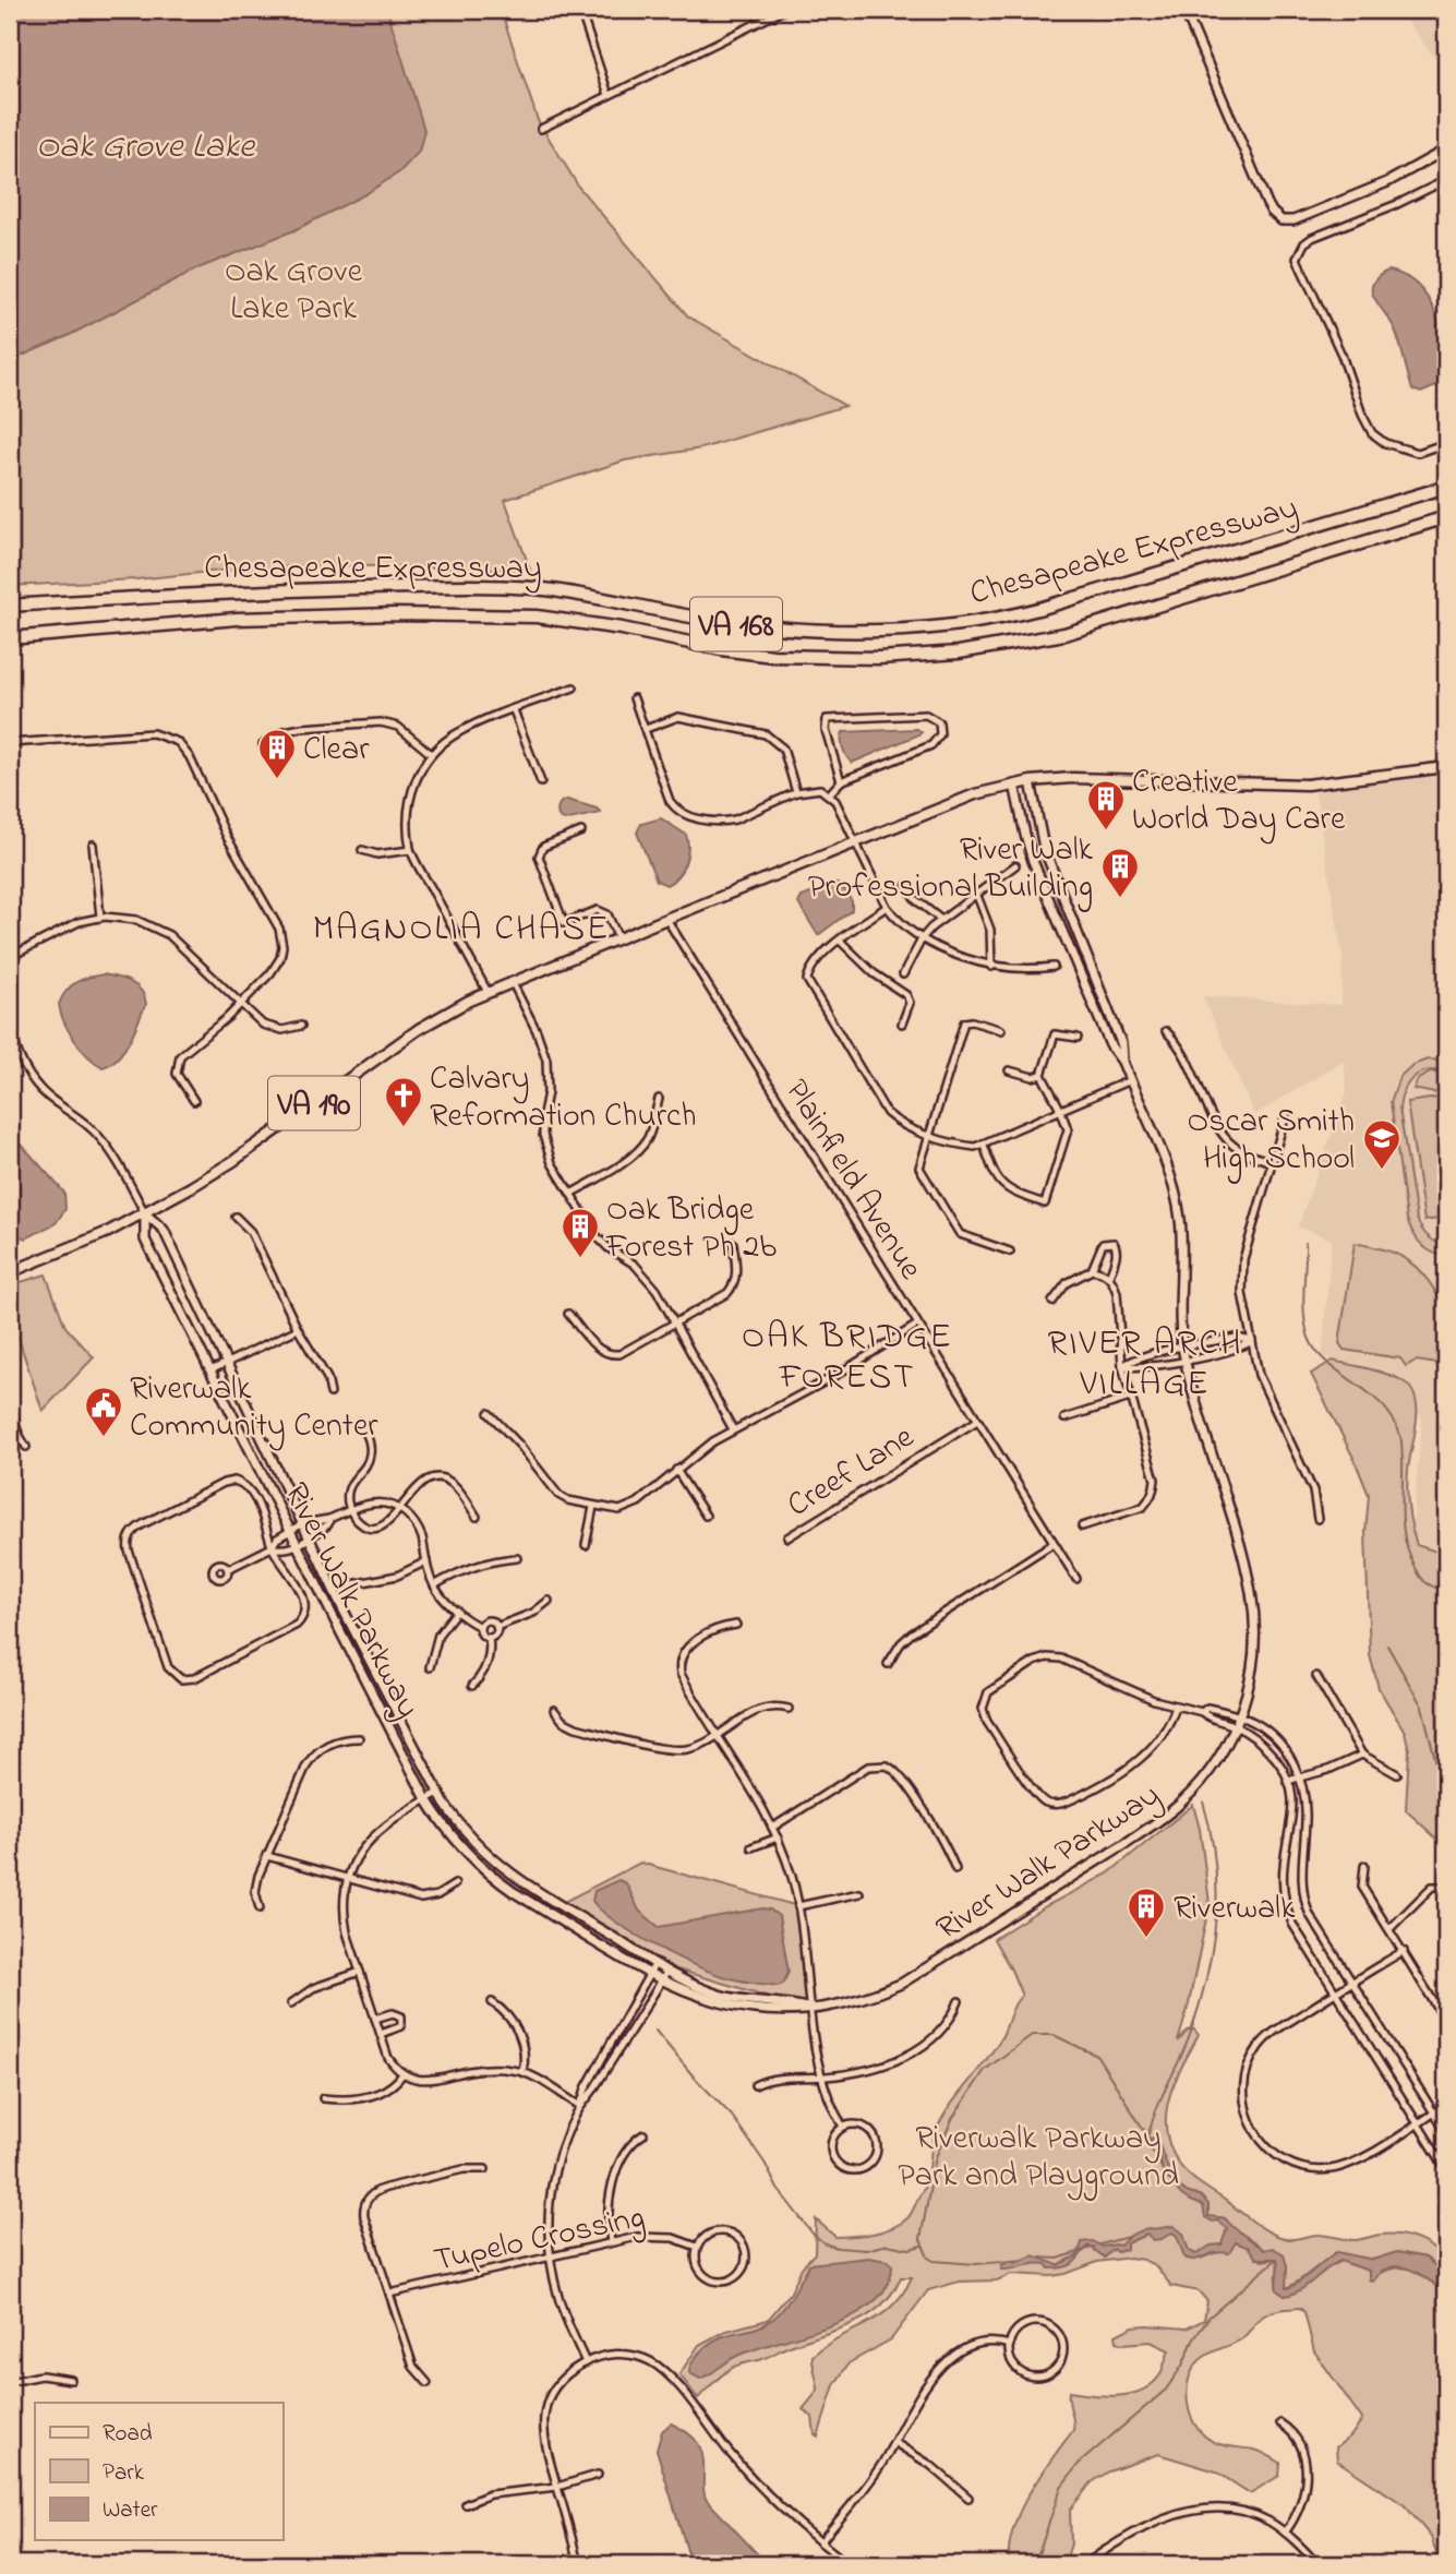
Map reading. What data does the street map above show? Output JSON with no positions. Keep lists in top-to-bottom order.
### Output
{
  "streets": {
    "highway": ["Chesapeake Expressway", "VA 168"],
    "main road": ["VA 190"],
    "street": [
      "Plainfield Avenue",
      "Creef Lane",
      "River Walk Parkway",
      "Tupelo Crossing"
    ]
  },
  "crossings": [
    ["VA 190", "Plainfield Avenue"],
    ["VA 190", "River Walk Parkway"],
    ["Plainfield Avenue", "Creef Lane"]
  ],
  "districts": ["MAGNOLIA CHASE", "OAK BRIDGE FOREST", "RIVER ARCH VILLAGE"],
  "water": ["Oak Grove Lake"],
  "parks": ["Oak Grove Lake Park", "Riverwalk Parkway Park and Playground"],
  "places": {
    "building": [
      "Clear",
      "Creative World Day Care",
      "River Walk Professional Building",
      "Oak Bridge Forest Ph 2b",
      "Riverwalk"
    ],
    "church": ["Calvary Reformation Church"],
    "school or university": ["Oscar Smith High School"],
    "public building": ["Riverwalk Community Center"]
  },
  "legend": ["Road", "Park", "Water"]
}
